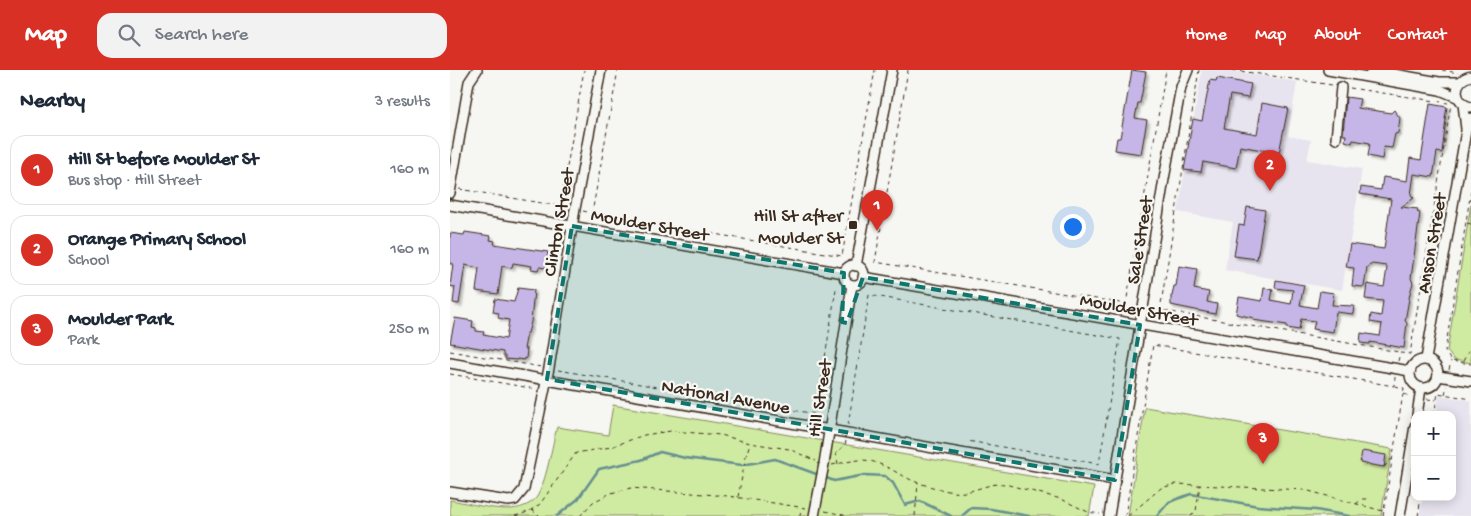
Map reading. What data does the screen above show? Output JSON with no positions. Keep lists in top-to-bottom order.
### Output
{
  "streets": {
    "street": [
      "Clinton Street",
      "Moulder Street",
      "Sale Street",
      "Anson Street",
      "National Avenue",
      "Hill Street"
    ]
  },
  "crossings": [
    ["Clinton Street", "Moulder Street"],
    ["Clinton Street", "National Avenue"],
    ["Moulder Street", "Sale Street"],
    ["Moulder Street", "Anson Street"],
    ["Moulder Street", "Hill Street"],
    ["Sale Street", "National Avenue"],
    ["National Avenue", "Hill Street"]
  ],
  "places": {
    "transit": ["Hill St after Moulder St"]
  },
  "page": {
    "header": "Map",
    "search": "Search here",
    "nav": [
      "Home",
      "Map",
      "About",
      "Contact"
    ],
    "heading": ["Nearby", "3 results"],
    "list": [
      {
        "mark": "1",
        "name": "Hill St before Moulder St",
        "note": "Bus stop · Hill Street",
        "value": "160 m"
      },
      {
        "mark": "2",
        "name": "Orange Primary School",
        "note": "School",
        "value": "160 m"
      },
      {
        "mark": "3",
        "name": "Moulder Park",
        "note": "Park",
        "value": "250 m"
      }
    ],
    "pins": ["2", "1", "3"],
    "map_buttons": ["+", "−"]
  }
}
